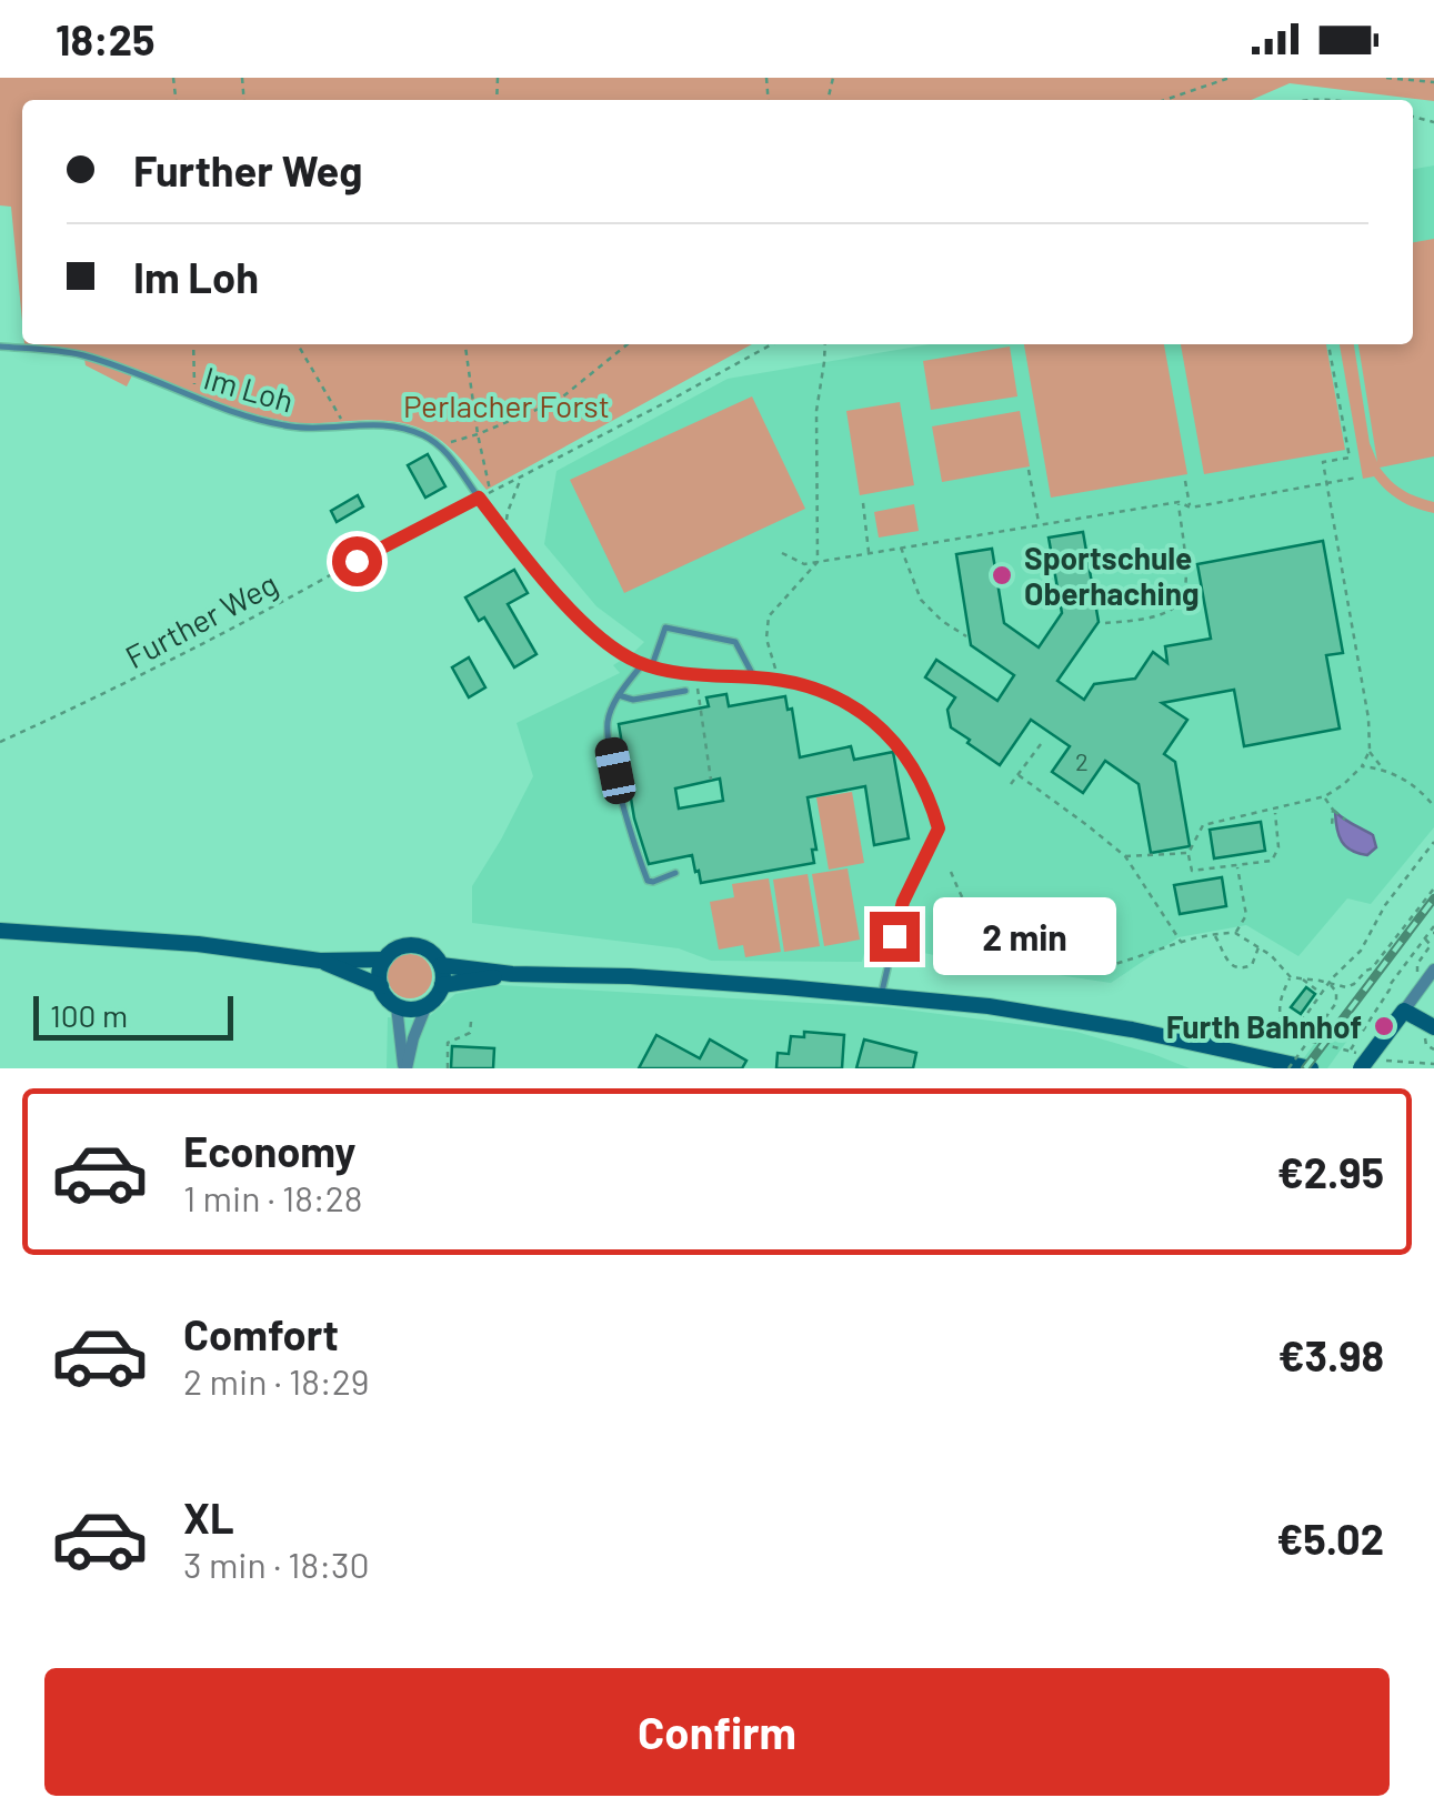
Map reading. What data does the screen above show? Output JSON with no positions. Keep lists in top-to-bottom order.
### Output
{
  "streets": {
    "lane": ["Im Loh"],
    "path": ["Further Weg"]
  },
  "parks": ["Perlacher Forst"],
  "places": ["Sportschule Oberhaching", "Furth Bahnhof"],
  "house_numbers": ["2"],
  "scale_bar": "100 m",
  "page": {
    "status": "18:25",
    "banner": ["Further Weg", "Im Loh"],
    "bubble": "2 min",
    "scale": "100 m",
    "list": [
      {
        "name": "Economy",
        "note": "1 min · 18:28",
        "value": "€2.95"
      },
      {
        "name": "Comfort",
        "note": "2 min · 18:29",
        "value": "€3.98"
      },
      {
        "name": "XL",
        "note": "3 min · 18:30",
        "value": "€5.02"
      }
    ],
    "buttons": "Confirm"
  }
}
